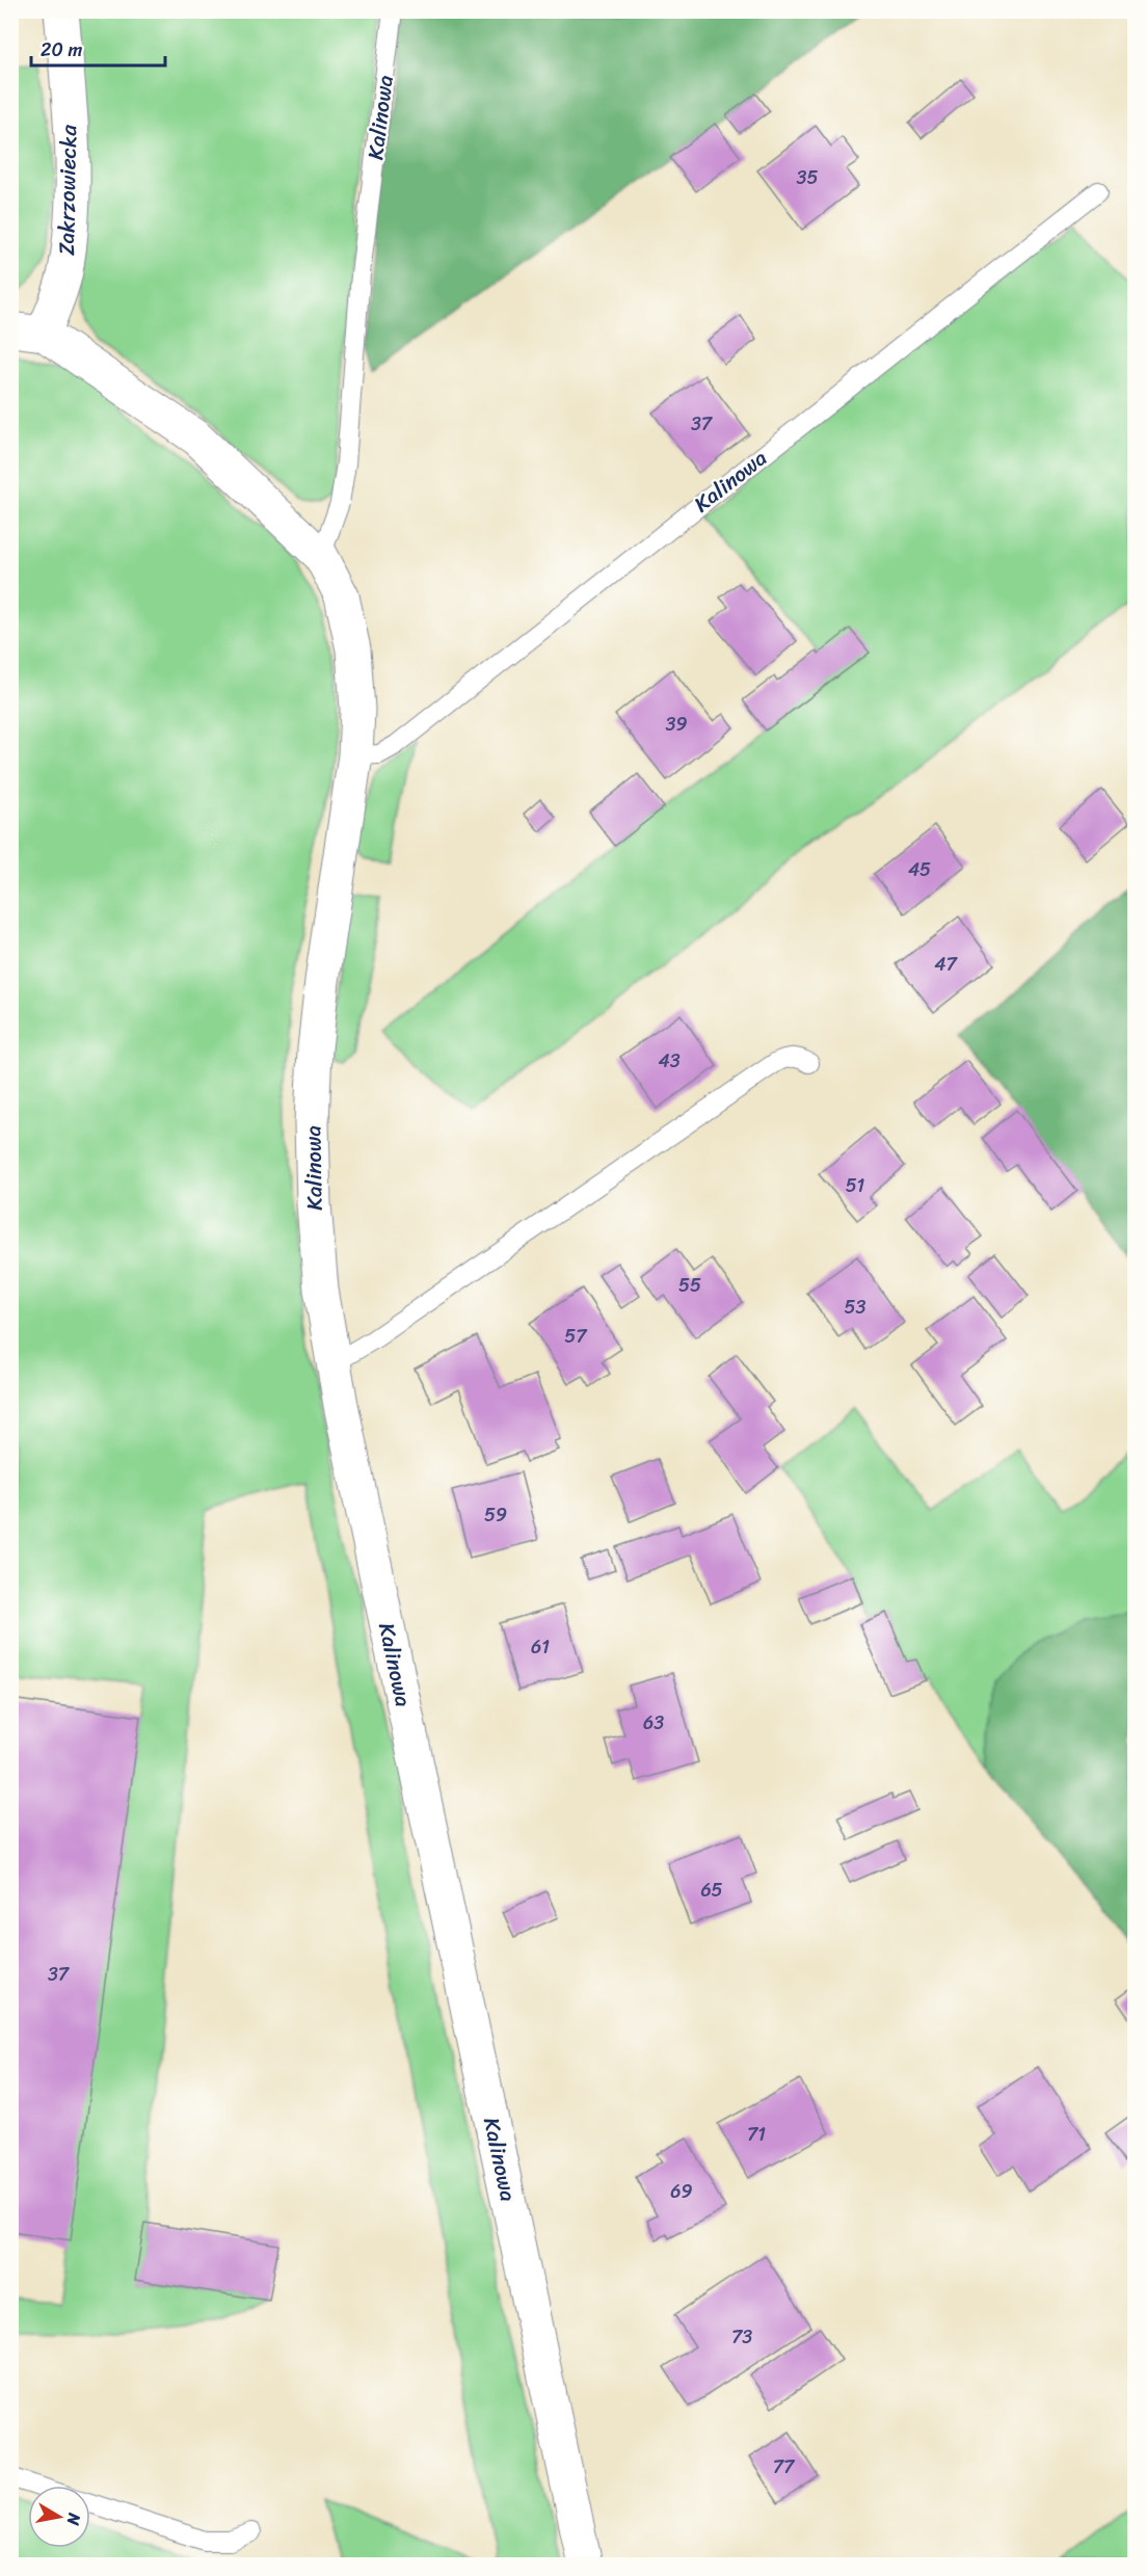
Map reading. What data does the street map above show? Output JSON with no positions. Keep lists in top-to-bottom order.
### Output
{
  "streets": {
    "street": ["Kalinowa", "Zakrzowiecka"]
  },
  "crossings": [
    ["Kalinowa", "Zakrzowiecka"]
  ],
  "house_numbers": [
    "35",
    "37",
    "39",
    "45",
    "47",
    "43",
    "51",
    "55",
    "53",
    "57",
    "59",
    "61",
    "63",
    "65",
    "37",
    "71",
    "69",
    "73",
    "77"
  ],
  "scale_bar": "20 m",
  "north": "right"
}
